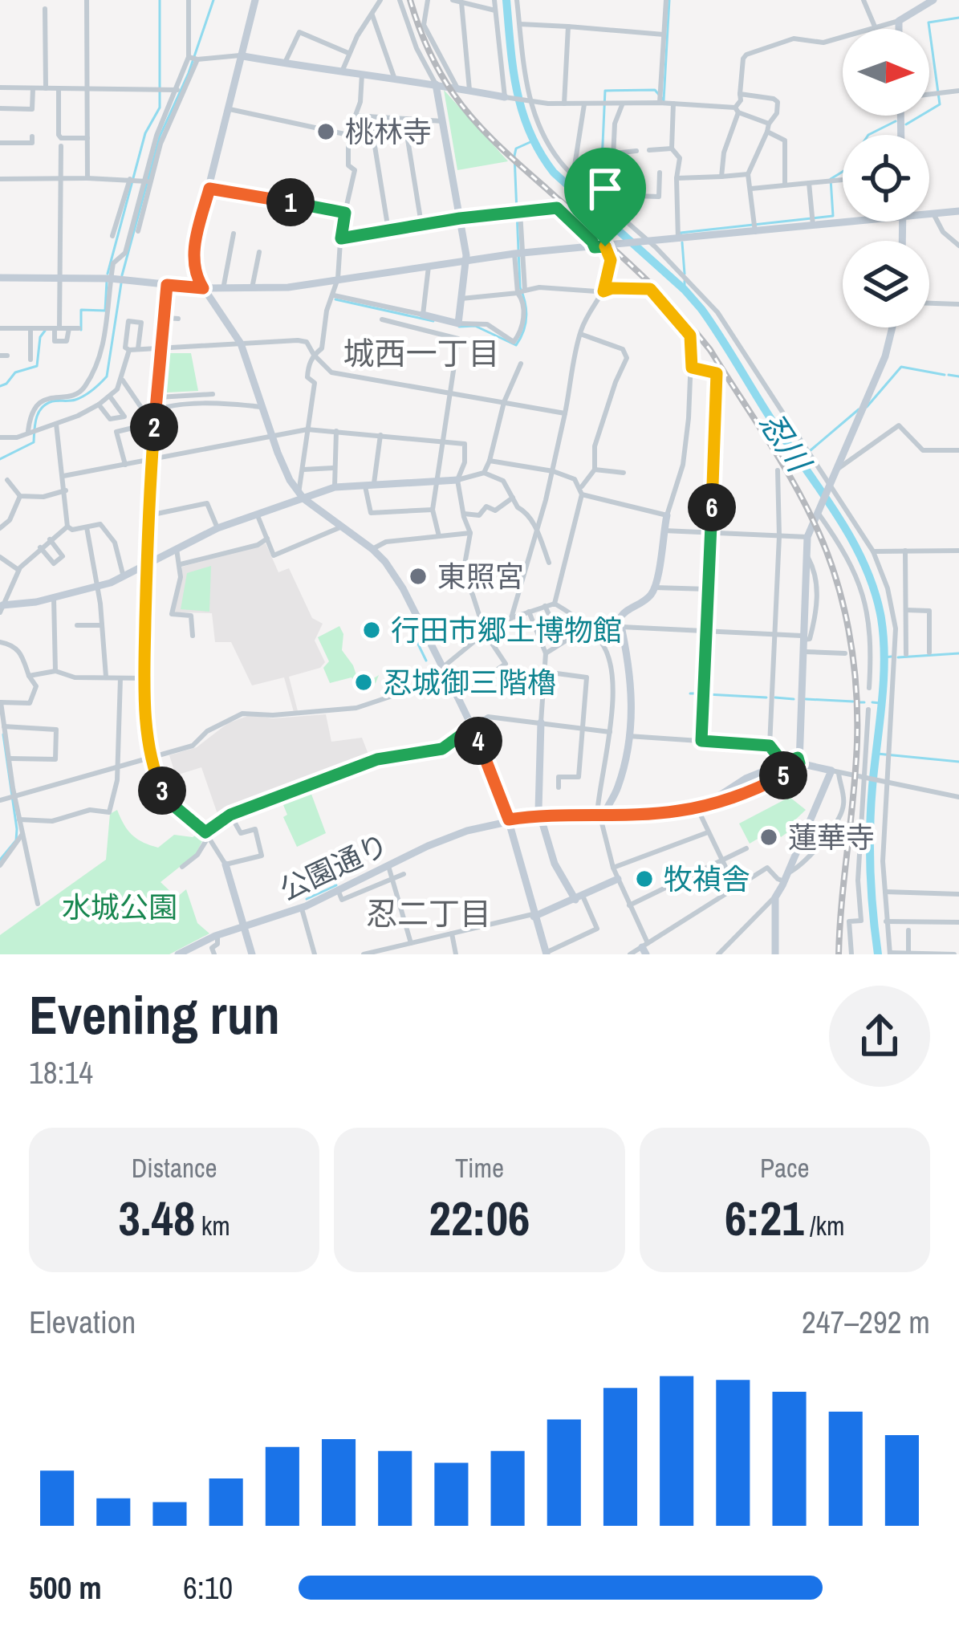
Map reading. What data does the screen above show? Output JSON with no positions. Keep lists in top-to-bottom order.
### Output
{
  "streets": {
    "street": ["公園通り"]
  },
  "districts": ["城西一丁目", "忍二丁目"],
  "water": ["忍川"],
  "parks": ["水城公園"],
  "places": [
    "桃林寺",
    "東照宮",
    "行田市郷土博物館",
    "忍城御三階櫓",
    "蓮華寺",
    "牧禎舎"
  ],
  "north": "right",
  "page": {
    "pins": [
      "1",
      "2",
      "6",
      "4",
      "5",
      "3"
    ],
    "heading": ["Evening run", "18:14"],
    "stats": [
      ["Distance", "3.48 km"],
      ["Time", "22:06"],
      ["Pace", "6:21 /km"]
    ],
    "chart": ["Elevation", "247–292 m"],
    "list": [
      {
        "name": "500 m",
        "note": "6:10"
      }
    ]
  }
}
